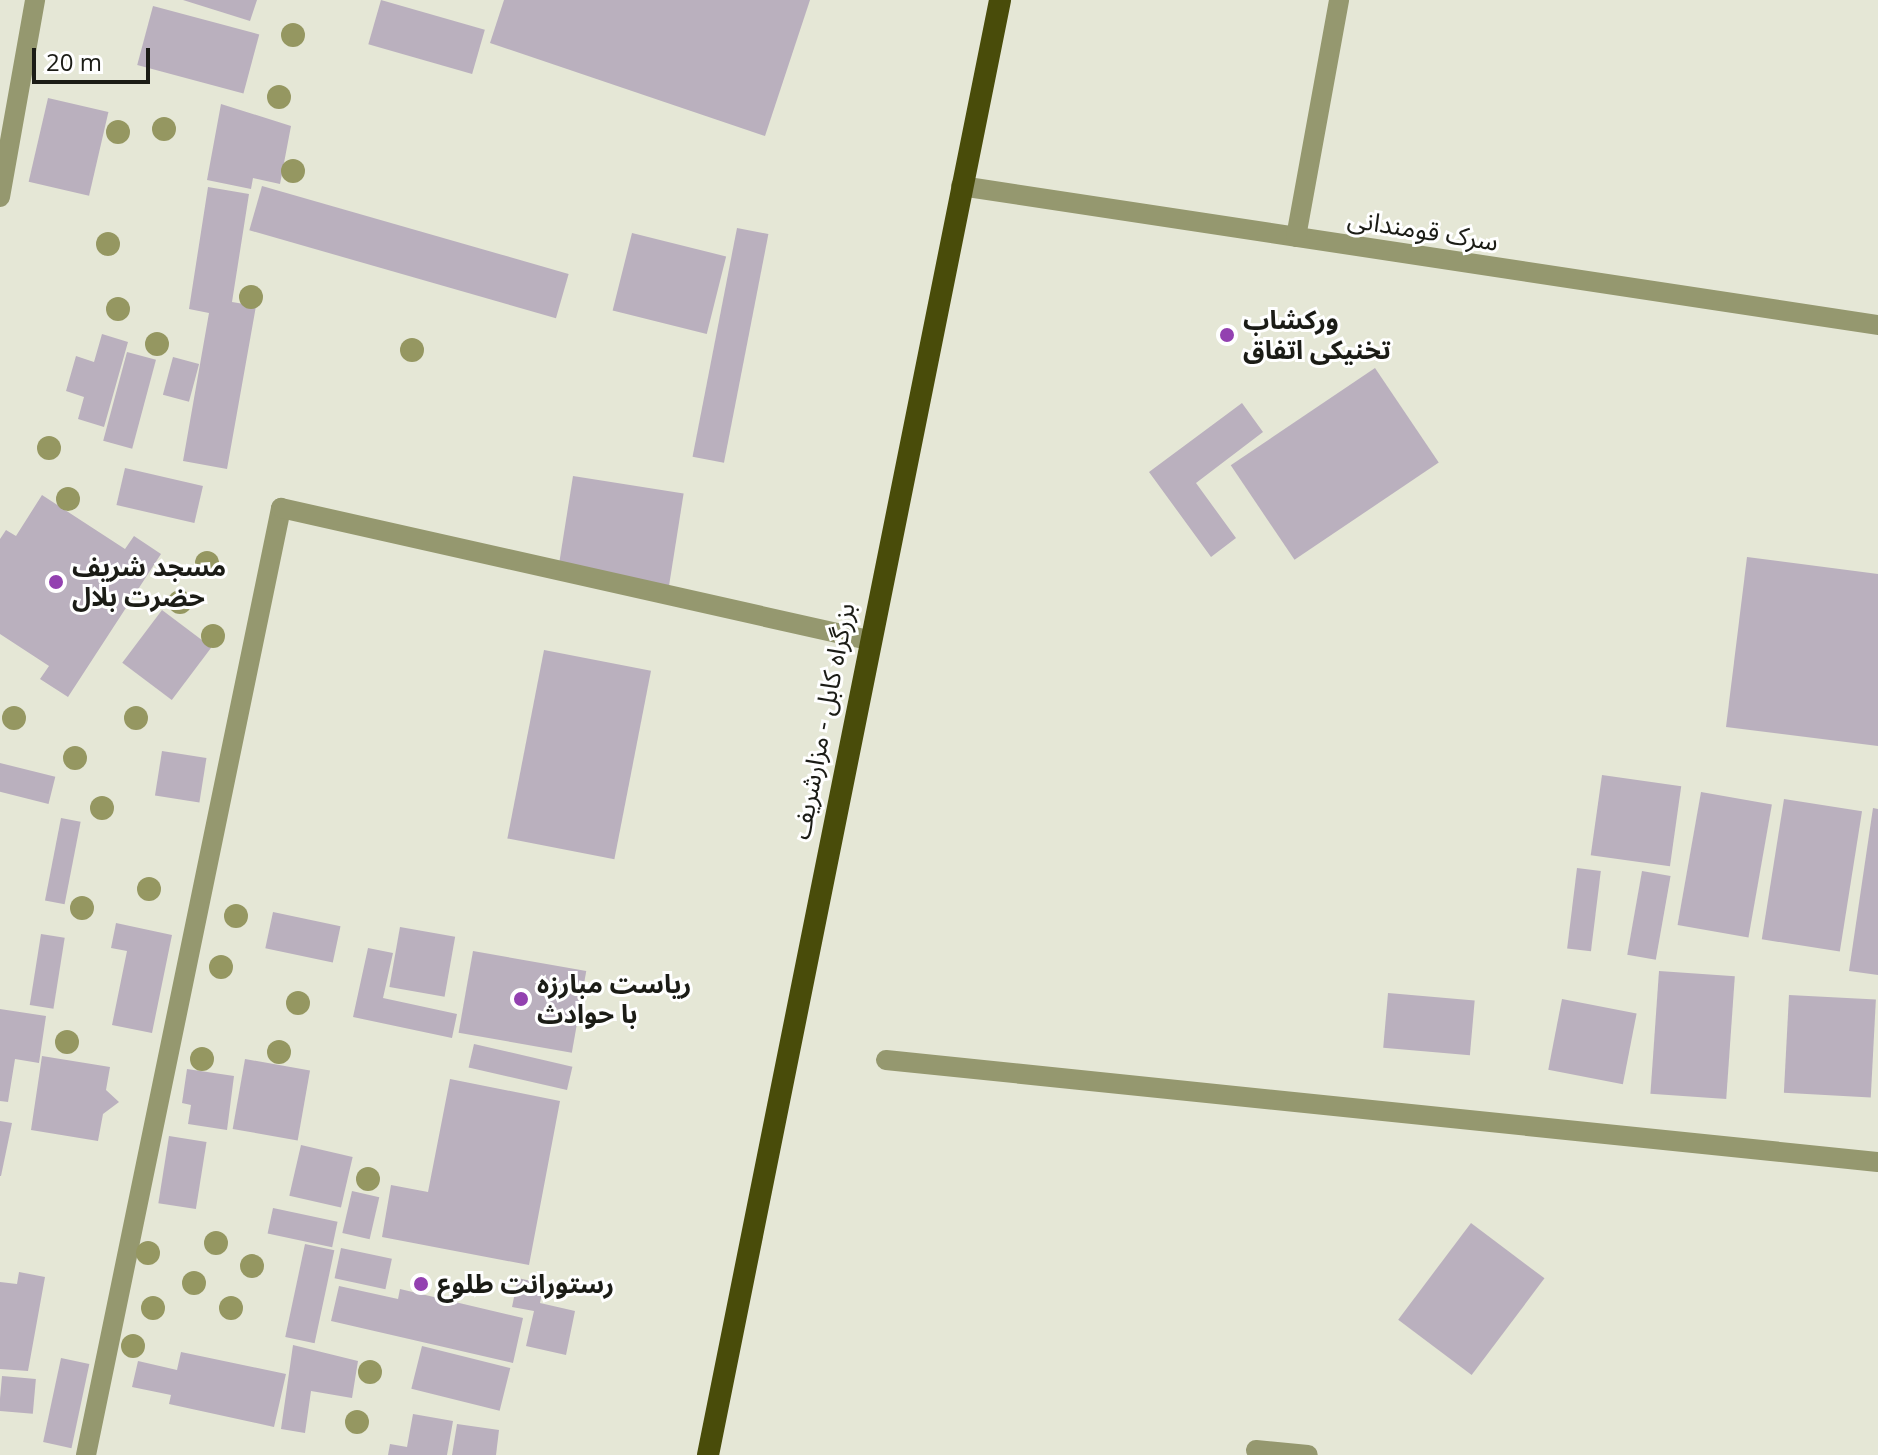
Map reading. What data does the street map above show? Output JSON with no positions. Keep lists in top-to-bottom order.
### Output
{
  "streets": {
    "highway": ["بزرگراه کابل - مزارشریف"],
    "street": ["سرک قومندانی"]
  },
  "crossings": [
    ["سرک قومندانی", "بزرگراه کابل - مزارشریف"]
  ],
  "places": [
    "ورکشاب تخنیکی اتفاق",
    "مسجد شریف حضرت بلال",
    "ریاست مبارزه با حوادث",
    "رستورانت طلوع"
  ],
  "scale_bar": "20 m"
}
